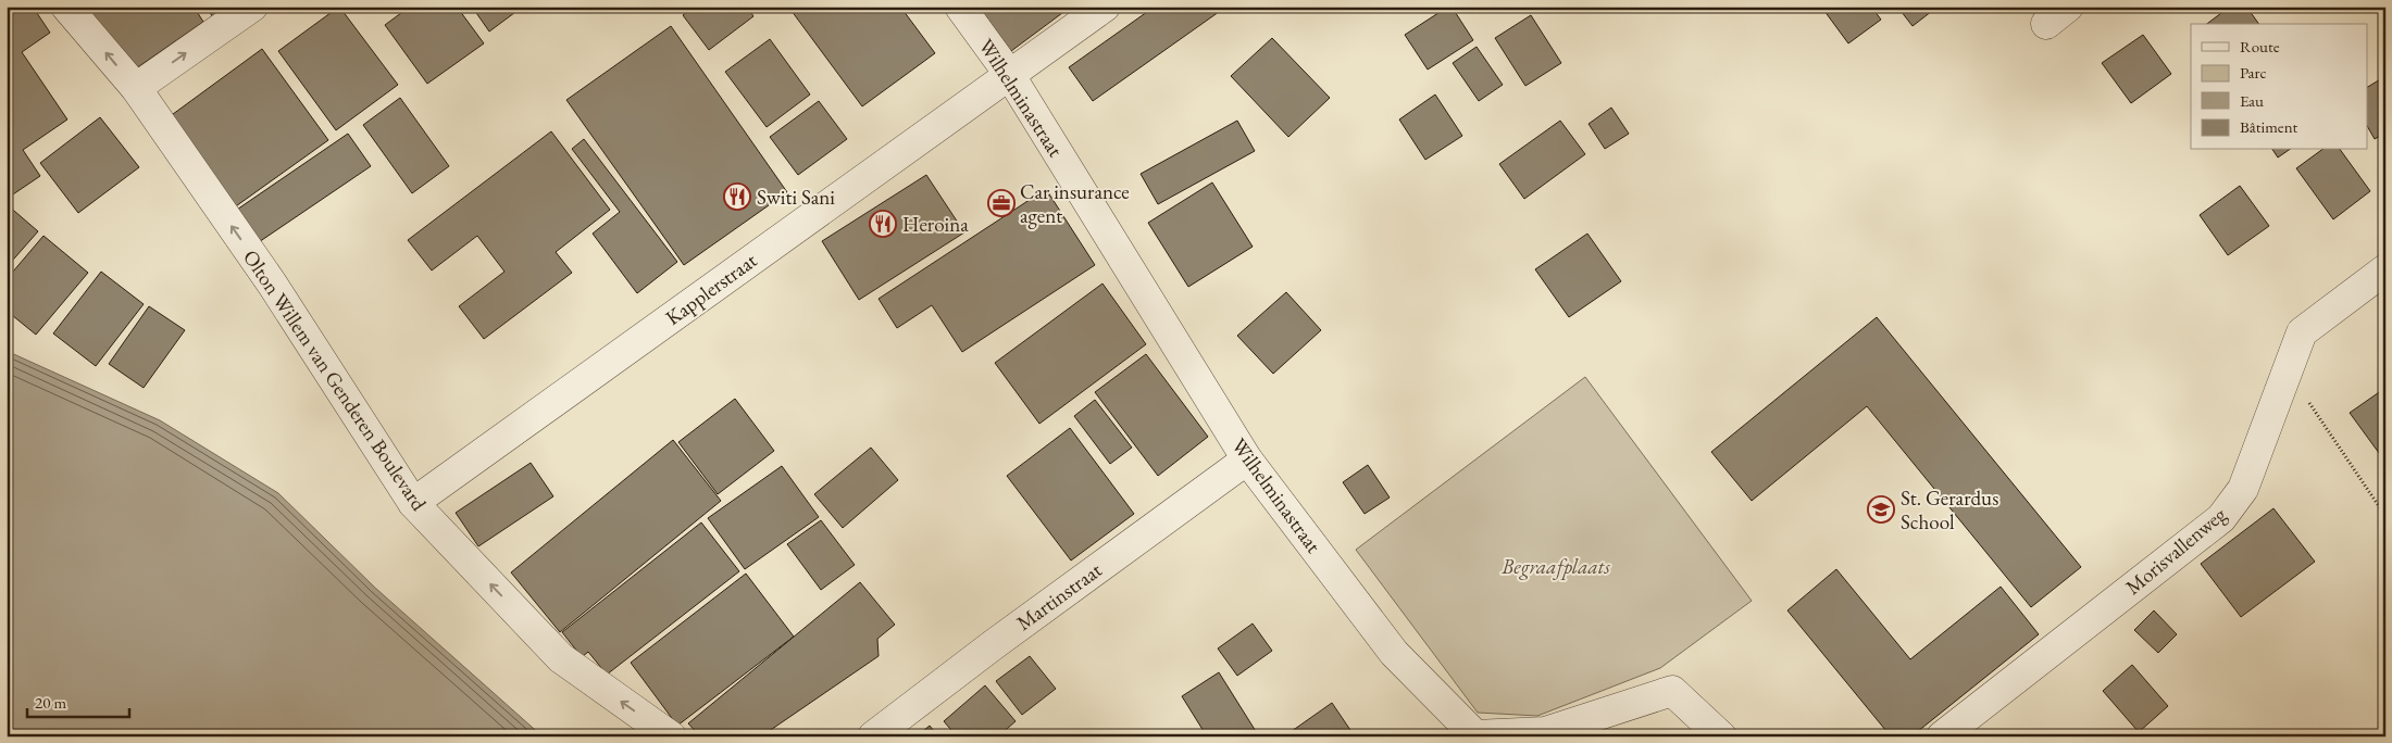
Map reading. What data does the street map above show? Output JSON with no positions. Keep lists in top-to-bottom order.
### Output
{
  "streets": {
    "street": [
      "Wilhelminastraat",
      "Kapplerstraat",
      "Olton Willem van Genderen Boulevard",
      "Morisvallenweg",
      "Martinstraat"
    ]
  },
  "crossings": [
    ["Wilhelminastraat", "Kapplerstraat"],
    ["Wilhelminastraat", "Martinstraat"],
    ["Kapplerstraat", "Olton Willem van Genderen Boulevard"]
  ],
  "one_way": ["Olton Willem van Genderen Boulevard"],
  "parks": ["Begraafplaats"],
  "places": {
    "restaurant": ["Switi Sani", "Heroina"],
    "office": ["Car insurance agent"],
    "school or university": ["St. Gerardus School"]
  },
  "legend": [
    "Route",
    "Parc",
    "Eau",
    "Bâtiment"
  ],
  "scale_bar": "20 m"
}
